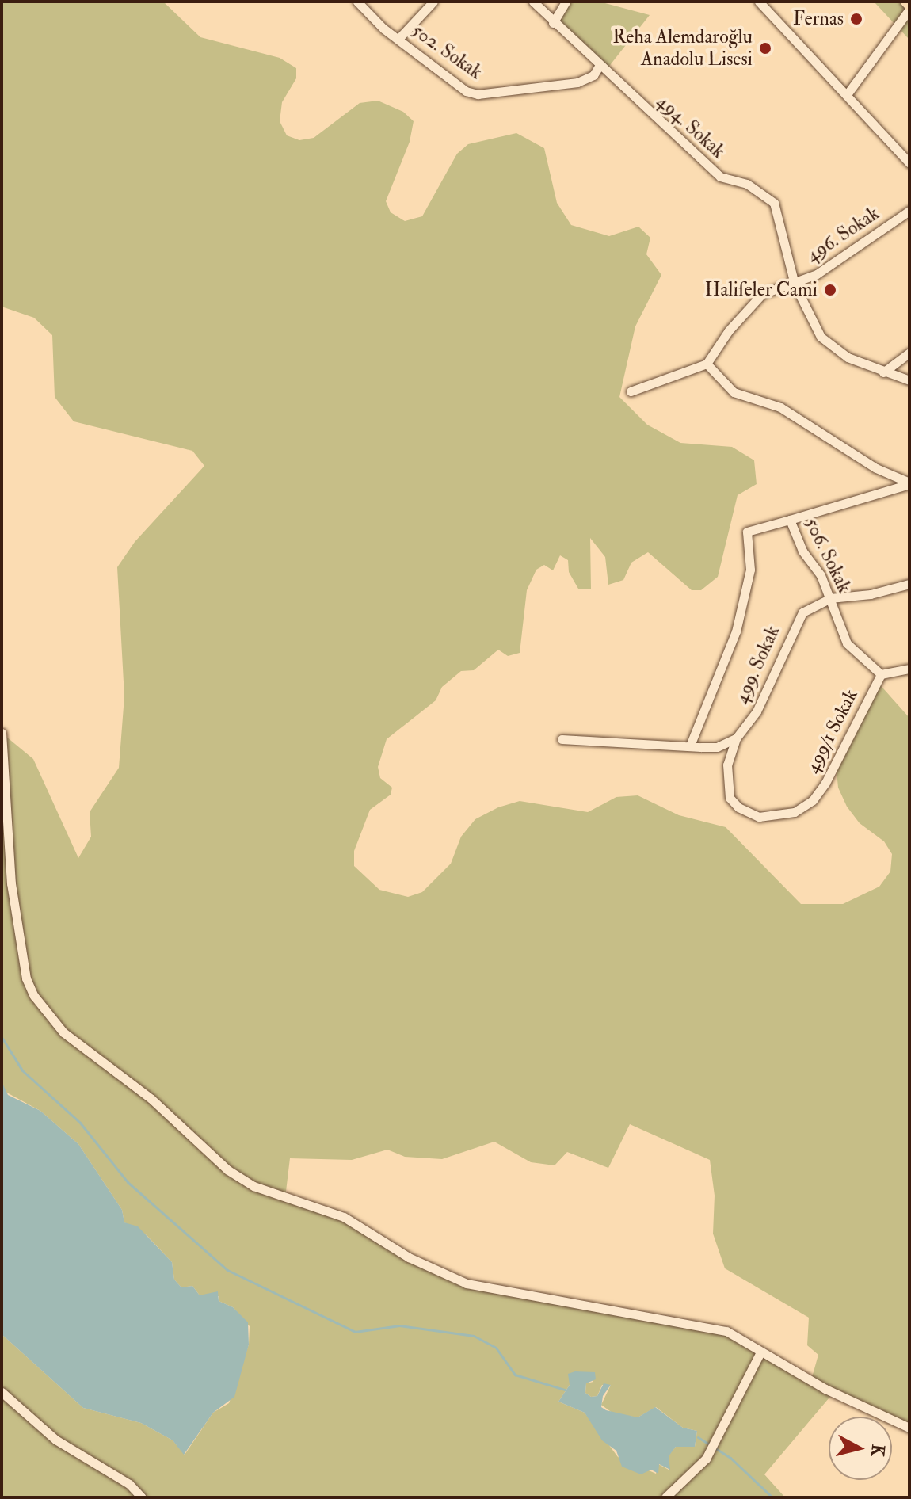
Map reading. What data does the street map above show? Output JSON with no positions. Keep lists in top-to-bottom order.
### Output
{
  "streets": {
    "street": [
      "502. Sokak",
      "494. Sokak",
      "496. Sokak",
      "506. Sokak",
      "499. Sokak",
      "499/1 Sokak"
    ]
  },
  "crossings": [
    ["502. Sokak", "494. Sokak"],
    ["494. Sokak", "496. Sokak"],
    ["506. Sokak", "499. Sokak"],
    ["506. Sokak", "499/1 Sokak"],
    ["499. Sokak", "499/1 Sokak"]
  ],
  "places": ["Fernas", "Reha Alemdaroğlu Anadolu Lisesi", "Halifeler Cami"],
  "north": "right"
}
